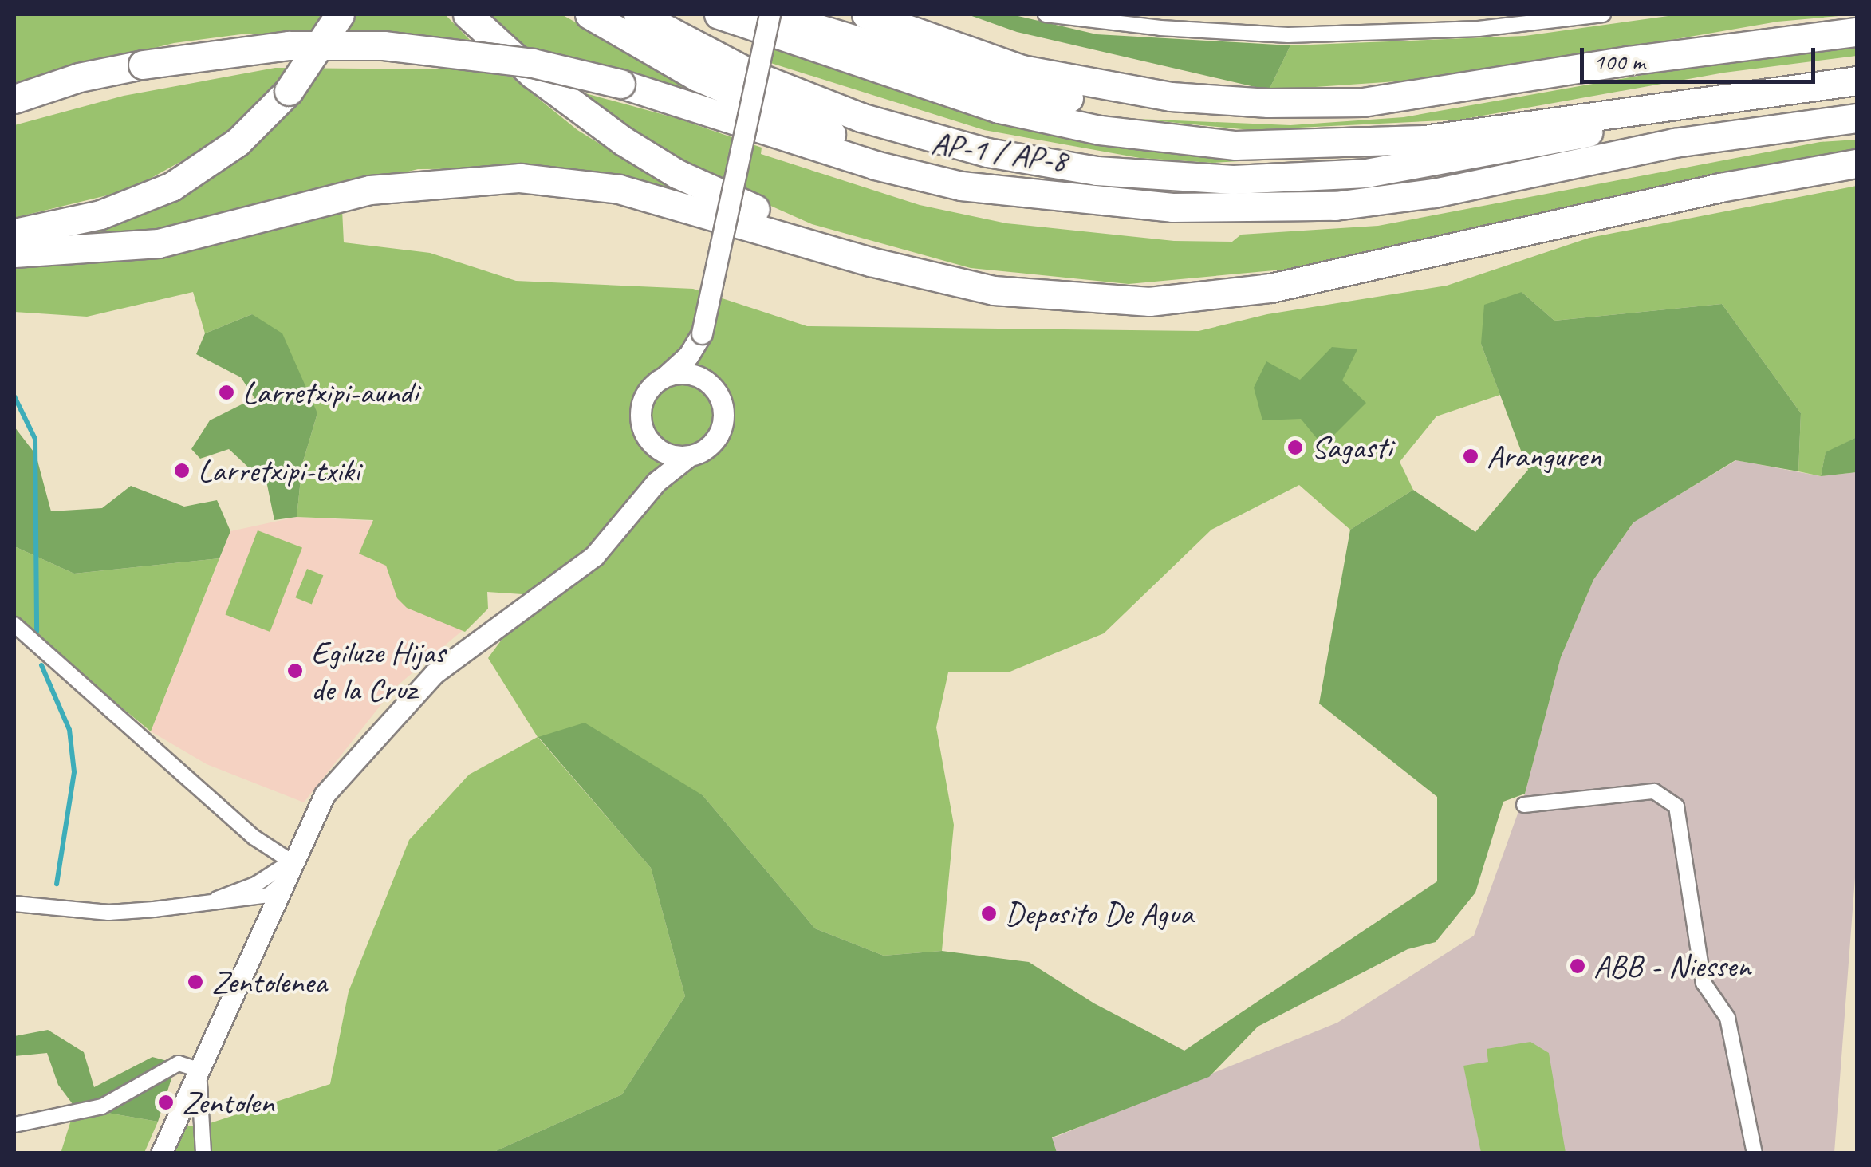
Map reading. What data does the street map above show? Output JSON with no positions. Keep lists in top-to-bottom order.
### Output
{
  "streets": {
    "highway": ["AP-1 / AP-8"]
  },
  "places": [
    "Larretxipi-aundi",
    "Sagasti",
    "Aranguren",
    "Larretxipi-txiki",
    "Egiluze Hijas de la Cruz",
    "Deposito De Agua",
    "ABB - Niessen",
    "Zentolenea",
    "Zentolen"
  ],
  "scale_bar": "100 m"
}
